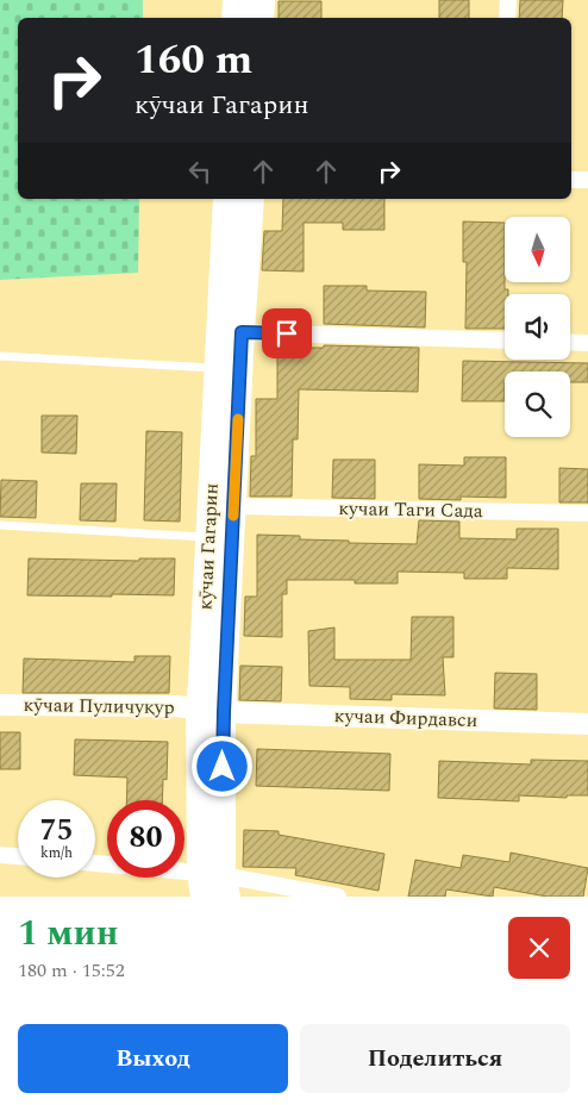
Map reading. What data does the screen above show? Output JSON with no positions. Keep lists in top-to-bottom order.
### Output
{
  "streets": {
    "highway": ["кӯчаи Гагарин"],
    "street": ["кучаи Таги Сада", "кӯчаи Пуличуқур", "кучаи Фирдавси"]
  },
  "crossings": [
    ["кӯчаи Гагарин", "кӯчаи Пуличуқур"],
    ["кӯчаи Гагарин", "кучаи Фирдавси"],
    ["кӯчаи Пуличуқур", "кучаи Фирдавси"]
  ],
  "north": "bottom",
  "page": {
    "turn": ["160 m", "кӯчаи Гагарин"],
    "speed": "75 km/h",
    "limit": "80",
    "heading": ["1 мин", "180 m · 15:52"],
    "buttons": ["Выход", "Поделиться"]
  }
}
